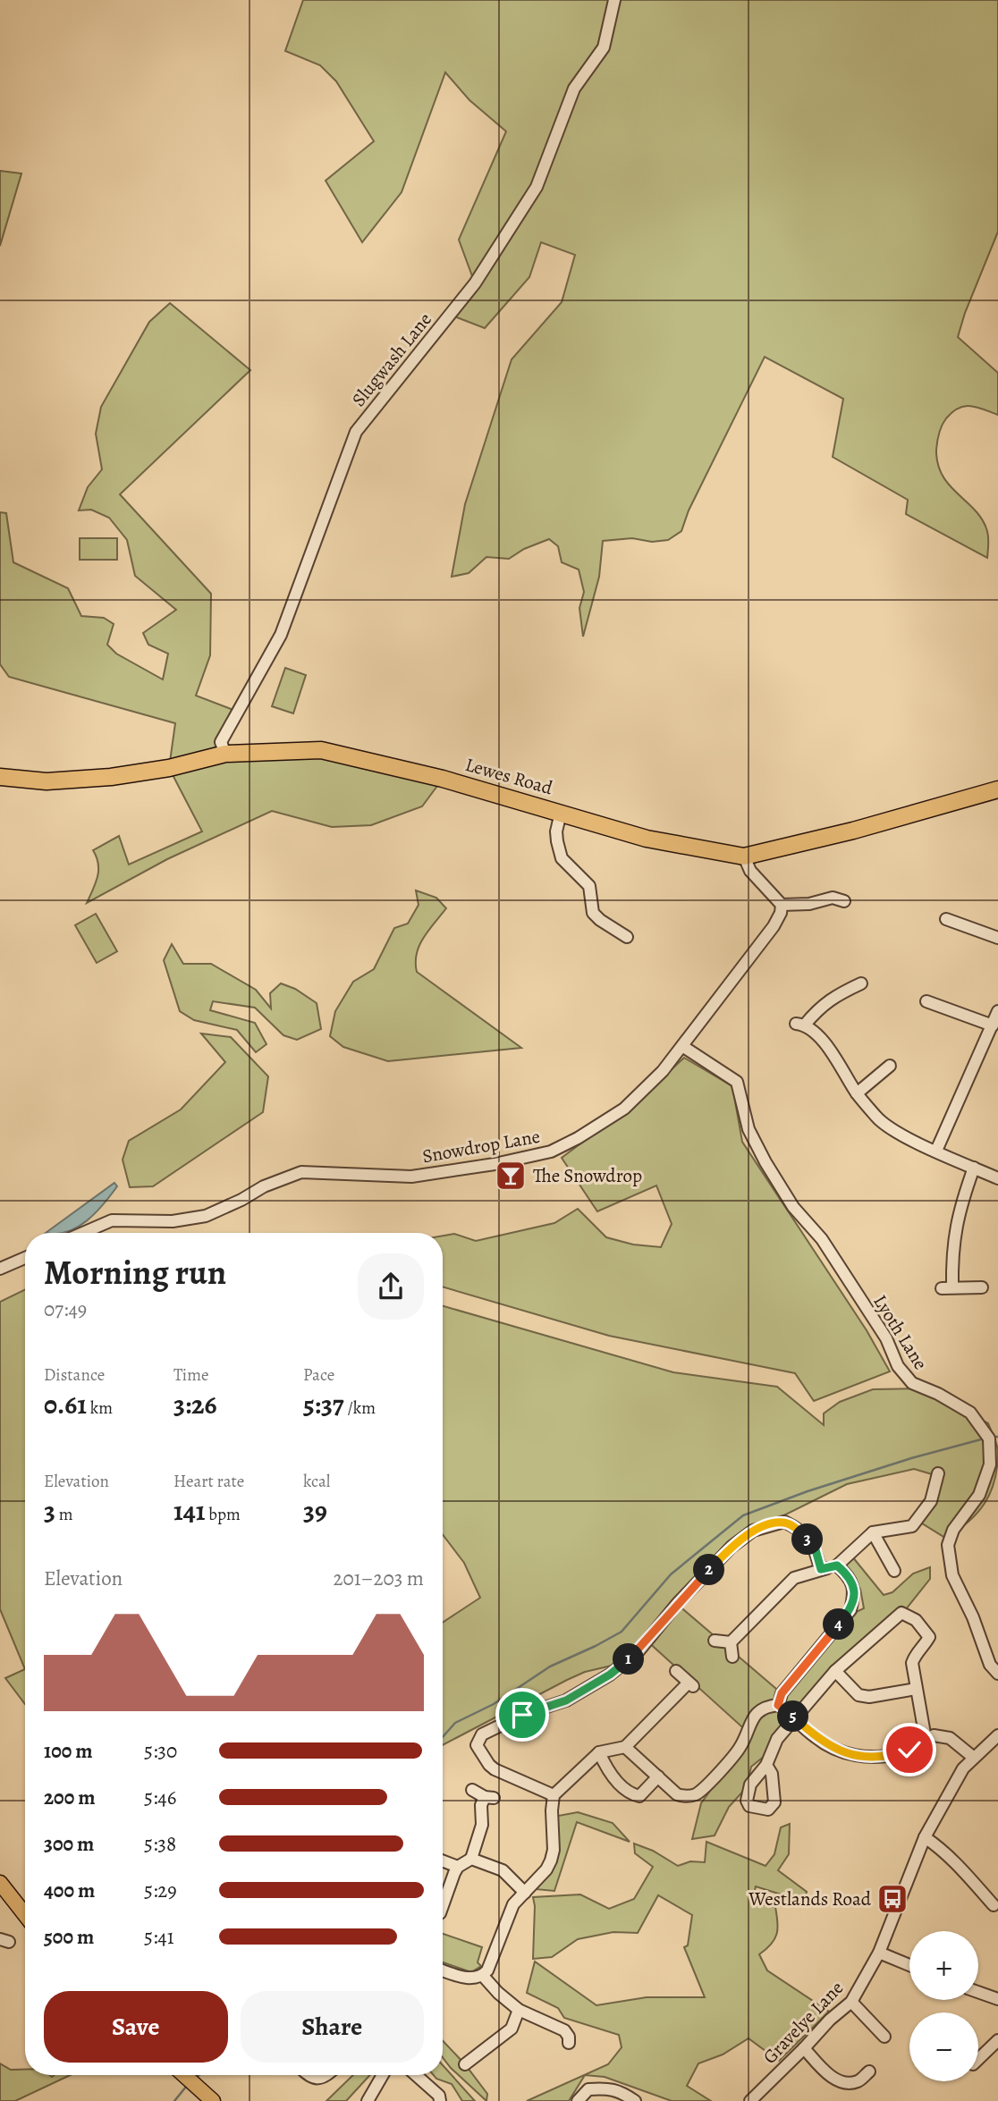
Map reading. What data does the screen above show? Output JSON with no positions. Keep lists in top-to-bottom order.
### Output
{
  "streets": {
    "highway": ["Lewes Road"],
    "street": [
      "Slugwash Lane",
      "Snowdrop Lane",
      "Lyoth Lane",
      "Gravelye Lane"
    ]
  },
  "crossings": [
    ["Slugwash Lane", "Lewes Road"],
    ["Snowdrop Lane", "Lyoth Lane"]
  ],
  "places": {
    "bar": ["The Snowdrop"],
    "bus stop": ["Westlands Road"]
  },
  "page": {
    "heading": ["Morning run", "07:49"],
    "stats": [
      ["Distance", "0.61 km"],
      ["Time", "3:26"],
      ["Pace", "5:37 /km"],
      ["Elevation", "3 m"],
      ["Heart rate", "141 bpm"],
      ["kcal", "39"]
    ],
    "pins": [
      "3",
      "2",
      "4",
      "1",
      "5"
    ],
    "chart": ["Elevation", "201–203 m"],
    "list": [
      {
        "name": "100 m",
        "note": "5:30"
      },
      {
        "name": "200 m",
        "note": "5:46"
      },
      {
        "name": "300 m",
        "note": "5:38"
      },
      {
        "name": "400 m",
        "note": "5:29"
      },
      {
        "name": "500 m",
        "note": "5:41"
      }
    ],
    "map_buttons": ["+", "−"],
    "buttons": ["Save", "Share"]
  }
}
